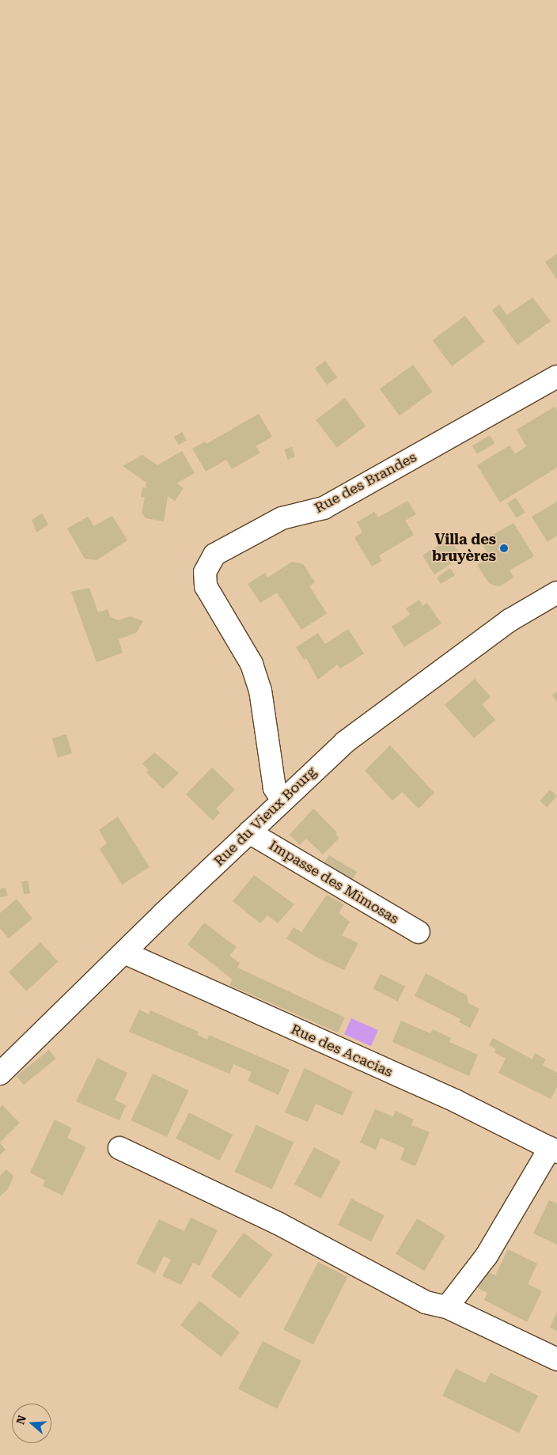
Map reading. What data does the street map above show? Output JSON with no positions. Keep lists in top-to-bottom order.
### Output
{
  "streets": {
    "street": [
      "Rue des Brandes",
      "Rue du Vieux Bourg",
      "Impasse des Mimosas",
      "Rue des Acacias"
    ]
  },
  "crossings": [
    ["Rue des Brandes", "Rue du Vieux Bourg"],
    ["Rue du Vieux Bourg", "Impasse des Mimosas"],
    ["Rue du Vieux Bourg", "Rue des Acacias"]
  ],
  "places": ["Villa des bruyères"],
  "north": "left"
}
